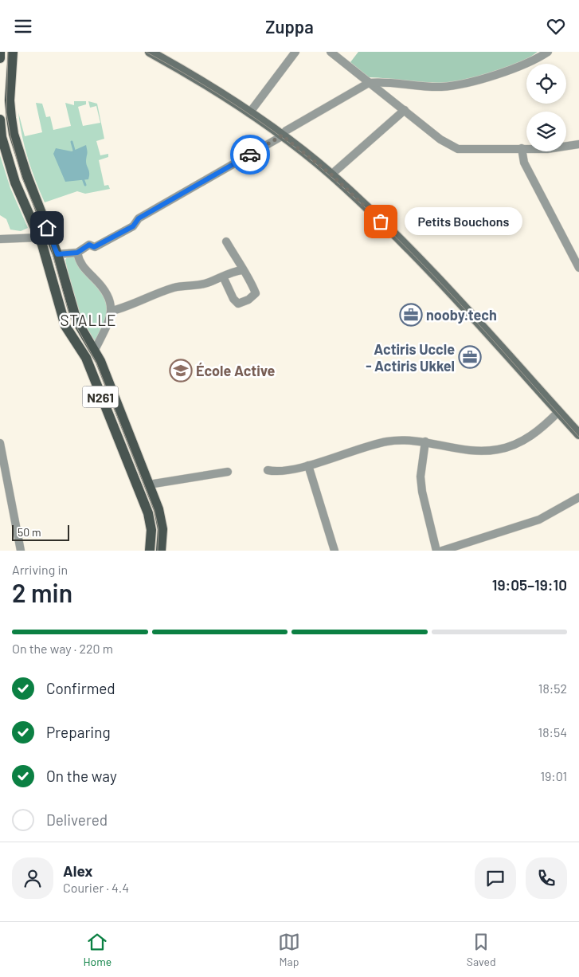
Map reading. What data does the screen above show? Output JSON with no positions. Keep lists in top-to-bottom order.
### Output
{
  "streets": {
    "main road": ["N261"]
  },
  "districts": ["STALLE"],
  "places": {
    "other": ["Petits Bouchons"],
    "office": ["nooby.tech", "Actiris Uccle - Actiris Ukkel"],
    "school or university": ["École Active"]
  },
  "scale_bar": "50 m",
  "page": {
    "header": "Zuppa",
    "bubble": "Petits Bouchons",
    "scale": "50 m",
    "heading": ["2 min", "Arriving in", "19:05–19:10"],
    "panel": ["Alex", "Courier · 4.4"],
    "bar": "On the way · 220 m",
    "list": [
      ["Confirmed", "18:52"],
      ["Preparing", "18:54"],
      ["On the way", "19:01"],
      "Delivered"
    ],
    "tabs": ["Home", "Map", "Saved"]
  }
}
